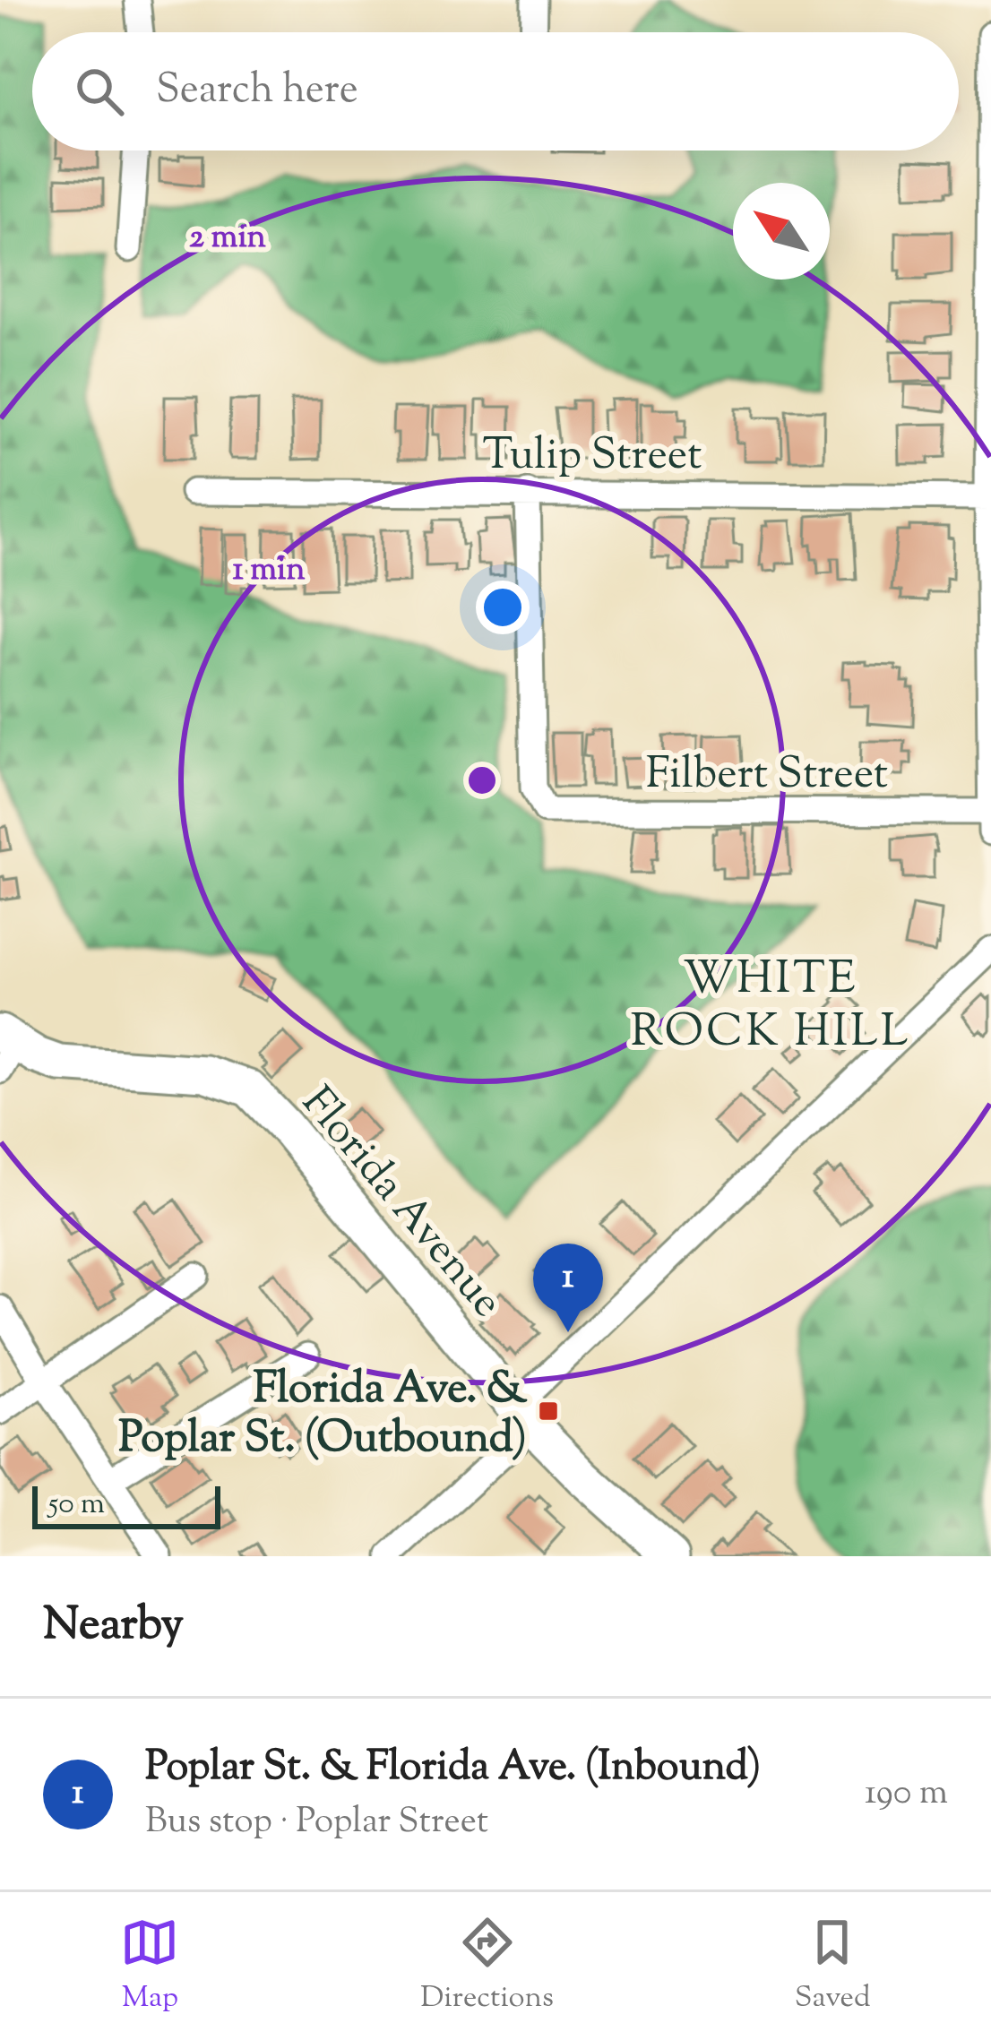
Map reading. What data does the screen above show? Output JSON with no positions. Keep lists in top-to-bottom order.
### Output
{
  "streets": {
    "main road": ["Florida Avenue"],
    "street": ["Tulip Street", "Filbert Street"]
  },
  "crossings": [
    ["Tulip Street", "Filbert Street"]
  ],
  "districts": ["WHITE ROCK HILL"],
  "places": {
    "transit": ["Florida Ave. & Poplar St. (Outbound)"]
  },
  "scale_bar": "50 m",
  "north": "top left",
  "page": {
    "search": "Search here",
    "pins": "1",
    "scale": "50 m",
    "heading": "Nearby",
    "list": [
      {
        "mark": "1",
        "name": "Poplar St. & Florida Ave. (Inbound)",
        "note": "Bus stop · Poplar Street",
        "value": "190 m"
      }
    ],
    "nav": ["Map", "Directions", "Saved"]
  },
  "rings": ["2 min", "1 min"]
}
